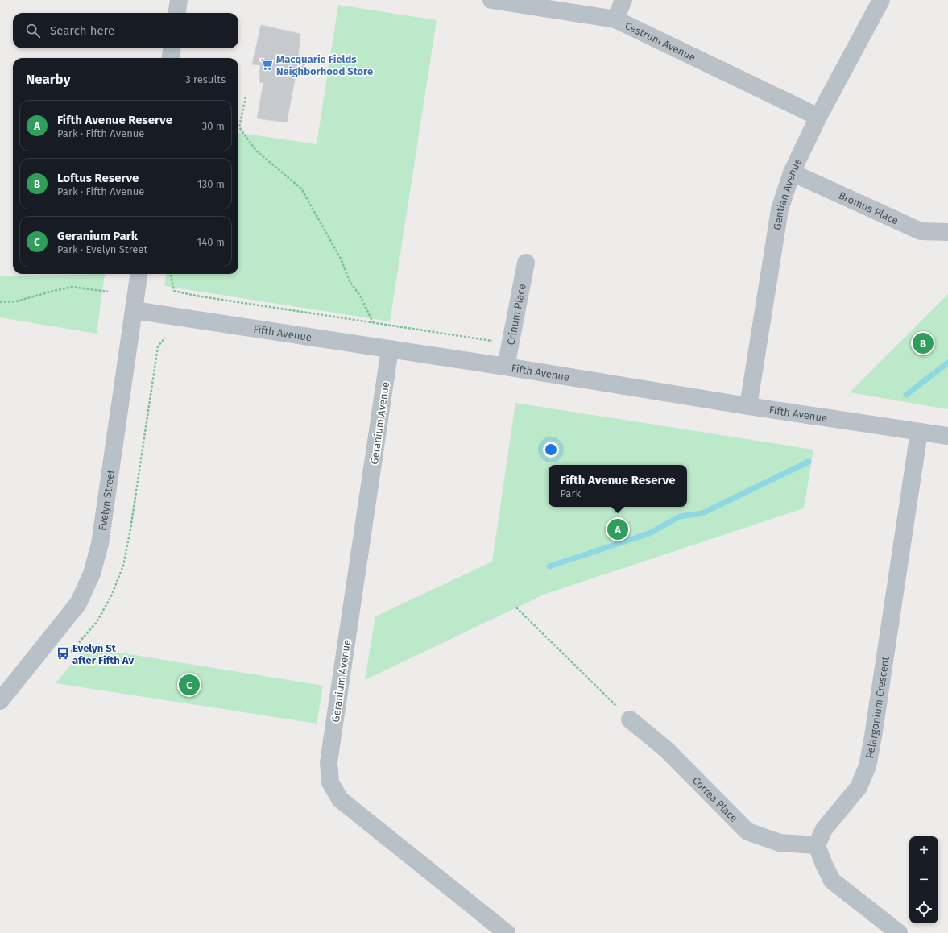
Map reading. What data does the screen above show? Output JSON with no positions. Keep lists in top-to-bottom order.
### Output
{
  "streets": {
    "street": [
      "Cestrum Avenue",
      "Gentian Avenue",
      "Bromus Place",
      "Crinum Place",
      "Fifth Avenue",
      "Geranium Avenue",
      "Evelyn Street",
      "Pelargonium Crescent",
      "Correa Place"
    ]
  },
  "crossings": [
    ["Cestrum Avenue", "Gentian Avenue"],
    ["Gentian Avenue", "Bromus Place"],
    ["Gentian Avenue", "Fifth Avenue"],
    ["Crinum Place", "Fifth Avenue"],
    ["Fifth Avenue", "Geranium Avenue"],
    ["Fifth Avenue", "Evelyn Street"],
    ["Fifth Avenue", "Pelargonium Crescent"],
    ["Pelargonium Crescent", "Correa Place"]
  ],
  "places": {
    "supermarket": ["Macquarie Fields Neighborhood Store"],
    "bus stop": ["Evelyn St after Fifth Av"]
  },
  "page": {
    "search": "Search here",
    "heading": ["Nearby", "3 results"],
    "list": [
      {
        "mark": "A",
        "name": "Fifth Avenue Reserve",
        "note": "Park · Fifth Avenue",
        "value": "30 m"
      },
      {
        "mark": "B",
        "name": "Loftus Reserve",
        "note": "Park · Fifth Avenue",
        "value": "130 m"
      },
      {
        "mark": "C",
        "name": "Geranium Park",
        "note": "Park · Evelyn Street",
        "value": "140 m"
      }
    ],
    "pins": ["B", "A", "C"],
    "popup": ["Fifth Avenue Reserve", "Park"],
    "map_buttons": ["+", "−"]
  }
}
